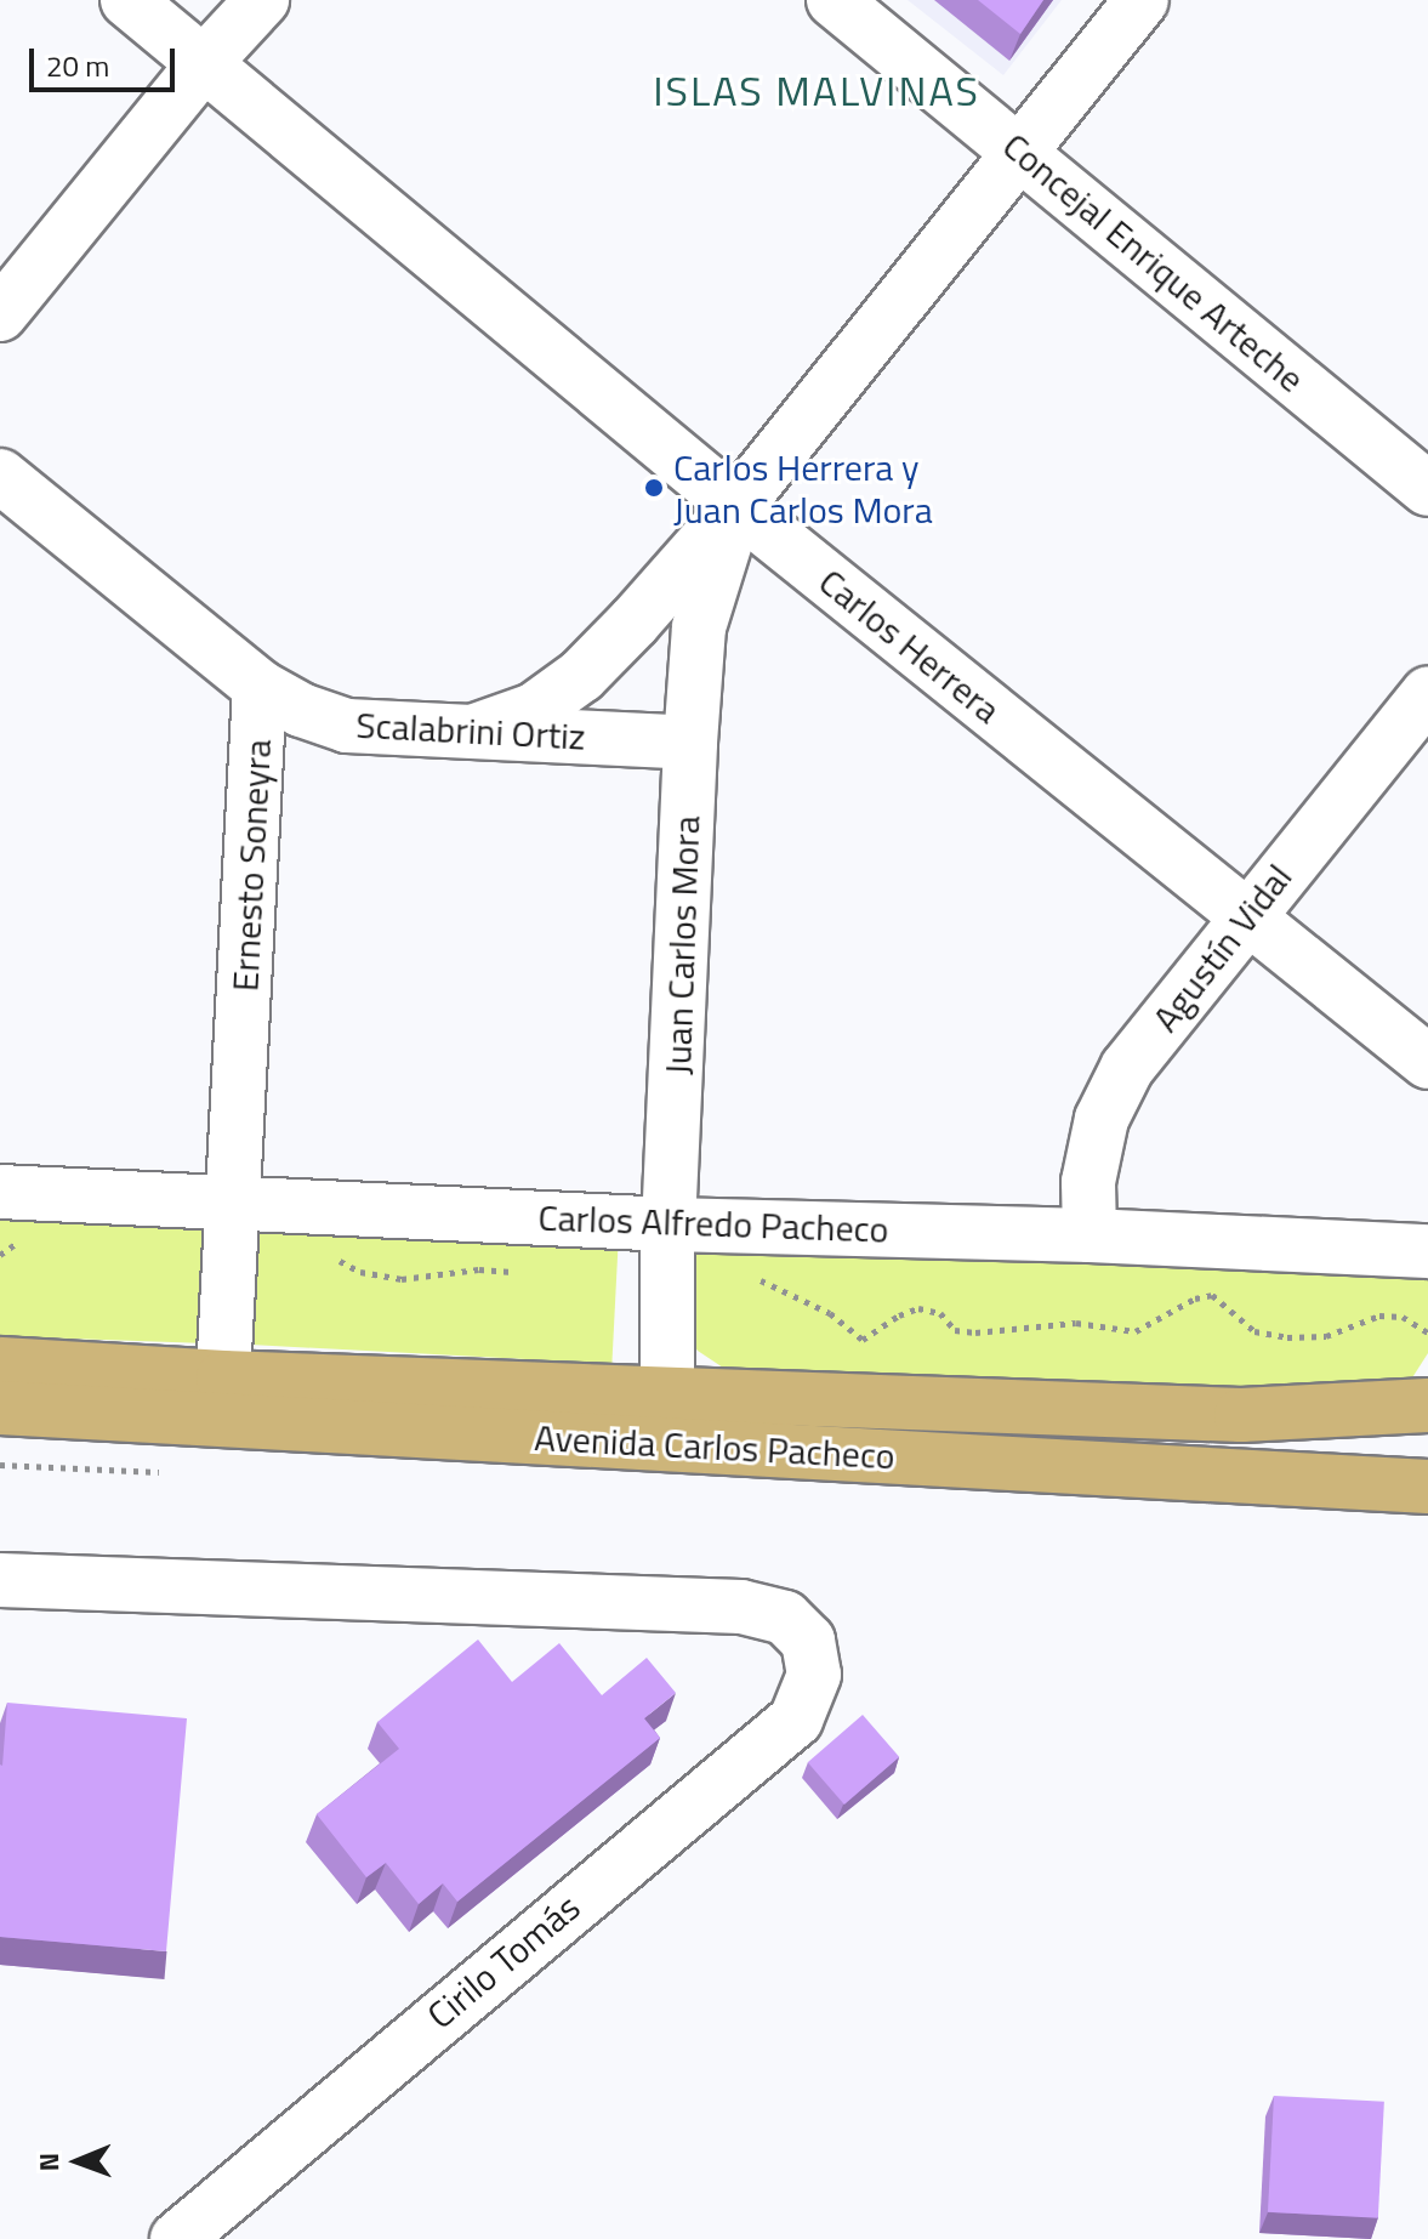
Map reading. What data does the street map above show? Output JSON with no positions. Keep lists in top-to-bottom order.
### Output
{
  "streets": {
    "main road": ["Avenida Carlos Pacheco"],
    "street": [
      "Concejal Enrique Arteche",
      "Carlos Herrera",
      "Scalabrini Ortiz",
      "Ernesto Soneyra",
      "Juan Carlos Mora",
      "Agustín Vidal",
      "Carlos Alfredo Pacheco",
      "Cirilo Tomás"
    ]
  },
  "crossings": [
    ["Concejal Enrique Arteche", "Juan Carlos Mora"],
    ["Carlos Herrera", "Juan Carlos Mora"],
    ["Carlos Herrera", "Agustín Vidal"],
    ["Scalabrini Ortiz", "Ernesto Soneyra"],
    ["Scalabrini Ortiz", "Juan Carlos Mora"],
    ["Ernesto Soneyra", "Carlos Alfredo Pacheco"],
    ["Ernesto Soneyra", "Avenida Carlos Pacheco"],
    ["Juan Carlos Mora", "Carlos Alfredo Pacheco"],
    ["Juan Carlos Mora", "Avenida Carlos Pacheco"],
    ["Agustín Vidal", "Carlos Alfredo Pacheco"]
  ],
  "districts": ["ISLAS MALVINAS"],
  "places": ["Carlos Herrera y Juan Carlos Mora"],
  "scale_bar": "20 m",
  "north": "left"
}
